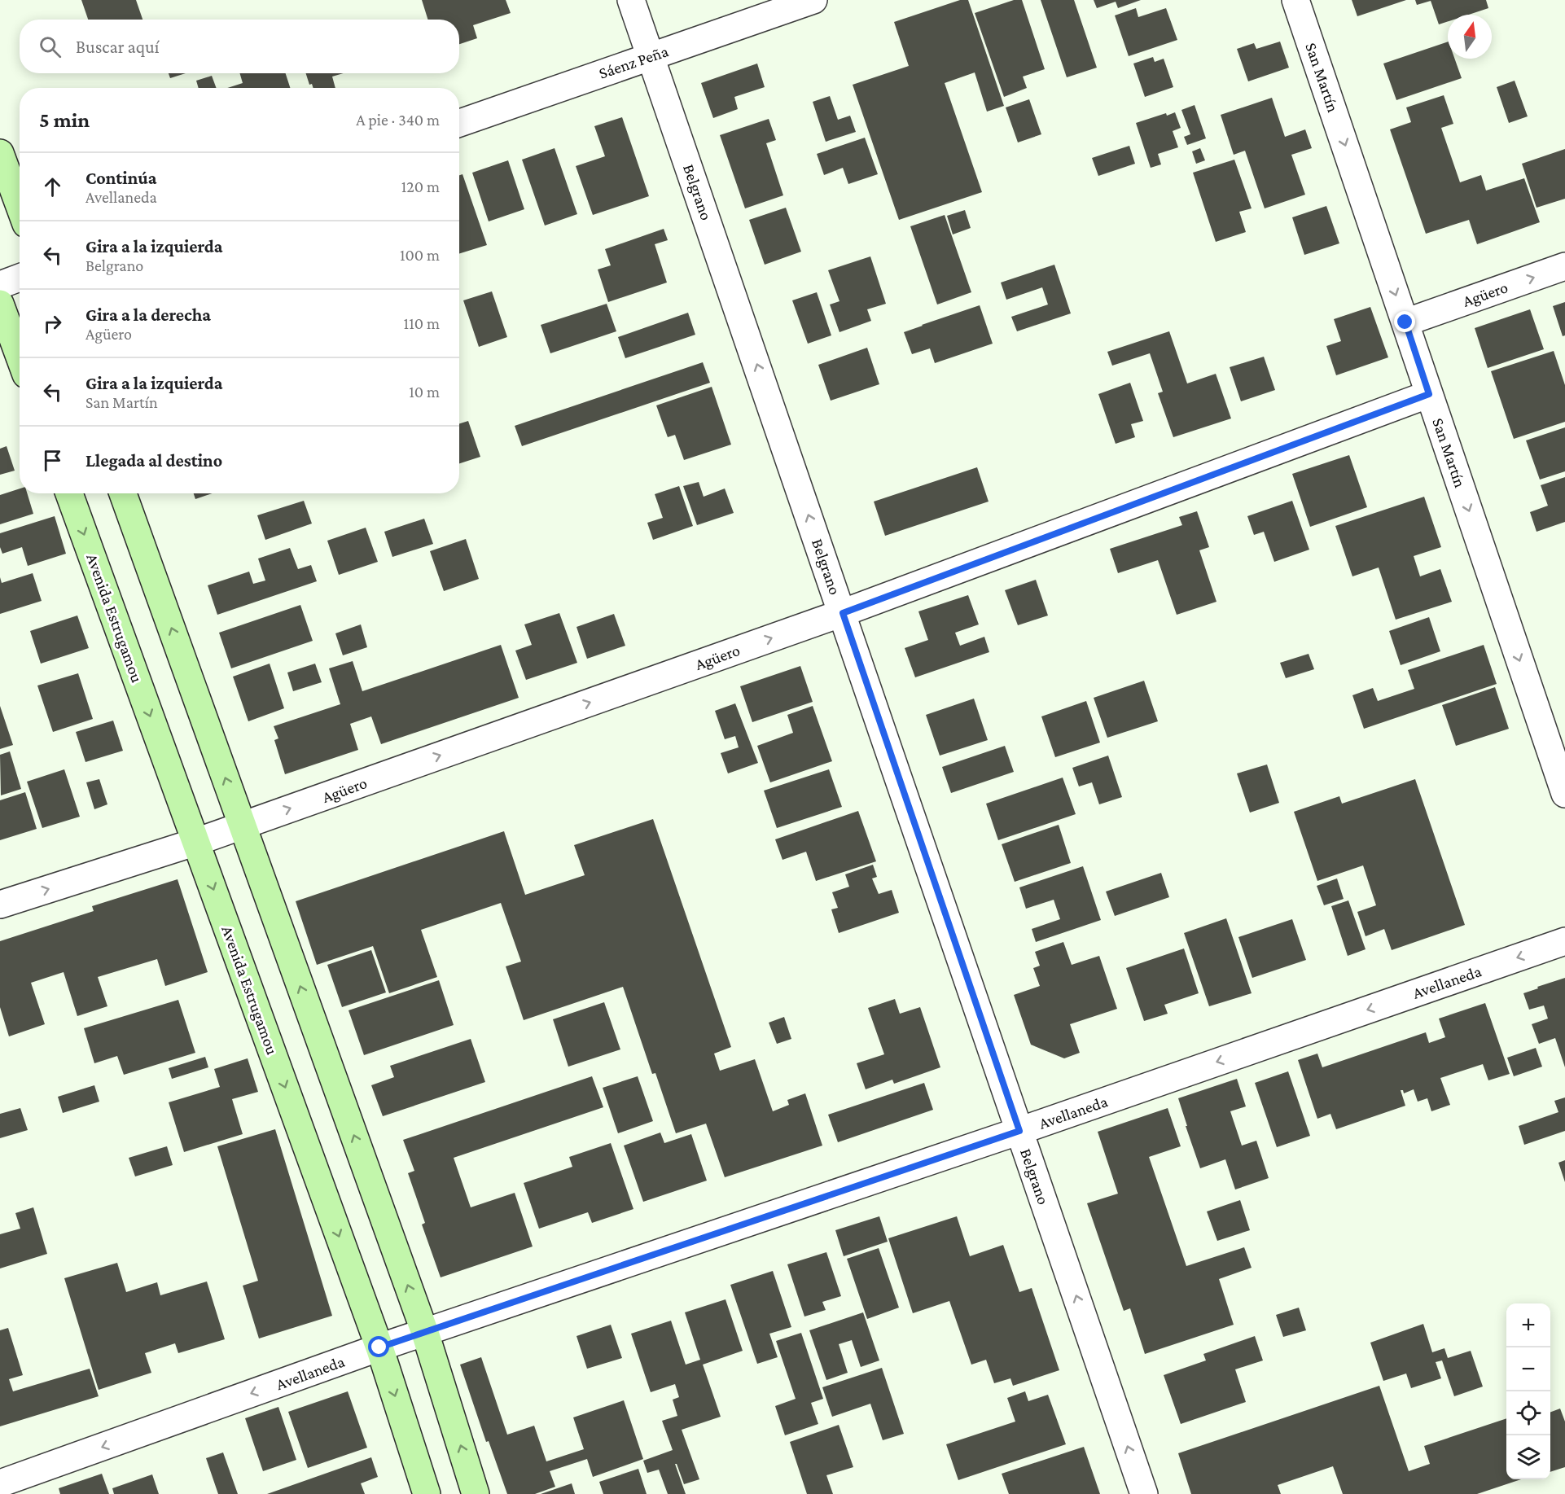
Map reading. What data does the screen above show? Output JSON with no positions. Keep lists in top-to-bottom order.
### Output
{
  "streets": {
    "main road": ["Avenida Estrugamou"],
    "street": [
      "Sáenz Peña",
      "San Martín",
      "Belgrano",
      "Agüero",
      "Avellaneda"
    ]
  },
  "crossings": [
    ["Sáenz Peña", "Belgrano"],
    ["San Martín", "Agüero"],
    ["Belgrano", "Agüero"],
    ["Belgrano", "Avellaneda"],
    ["Agüero", "Avenida Estrugamou"],
    ["Avenida Estrugamou", "Avellaneda"]
  ],
  "one_way": [
    "San Martín",
    "Belgrano",
    "Agüero",
    "Avellaneda"
  ],
  "north": "top",
  "page": {
    "search": "Buscar aquí",
    "heading": ["5 min", "A pie · 340 m"],
    "list": [
      ["Continúa", "Avellaneda", "120 m"],
      ["Gira a la izquierda", "Belgrano", "100 m"],
      ["Gira a la derecha", "Agüero", "110 m"],
      ["Gira a la izquierda", "San Martín", "10 m"],
      "Llegada al destino"
    ],
    "map_buttons": ["+", "−"]
  }
}
